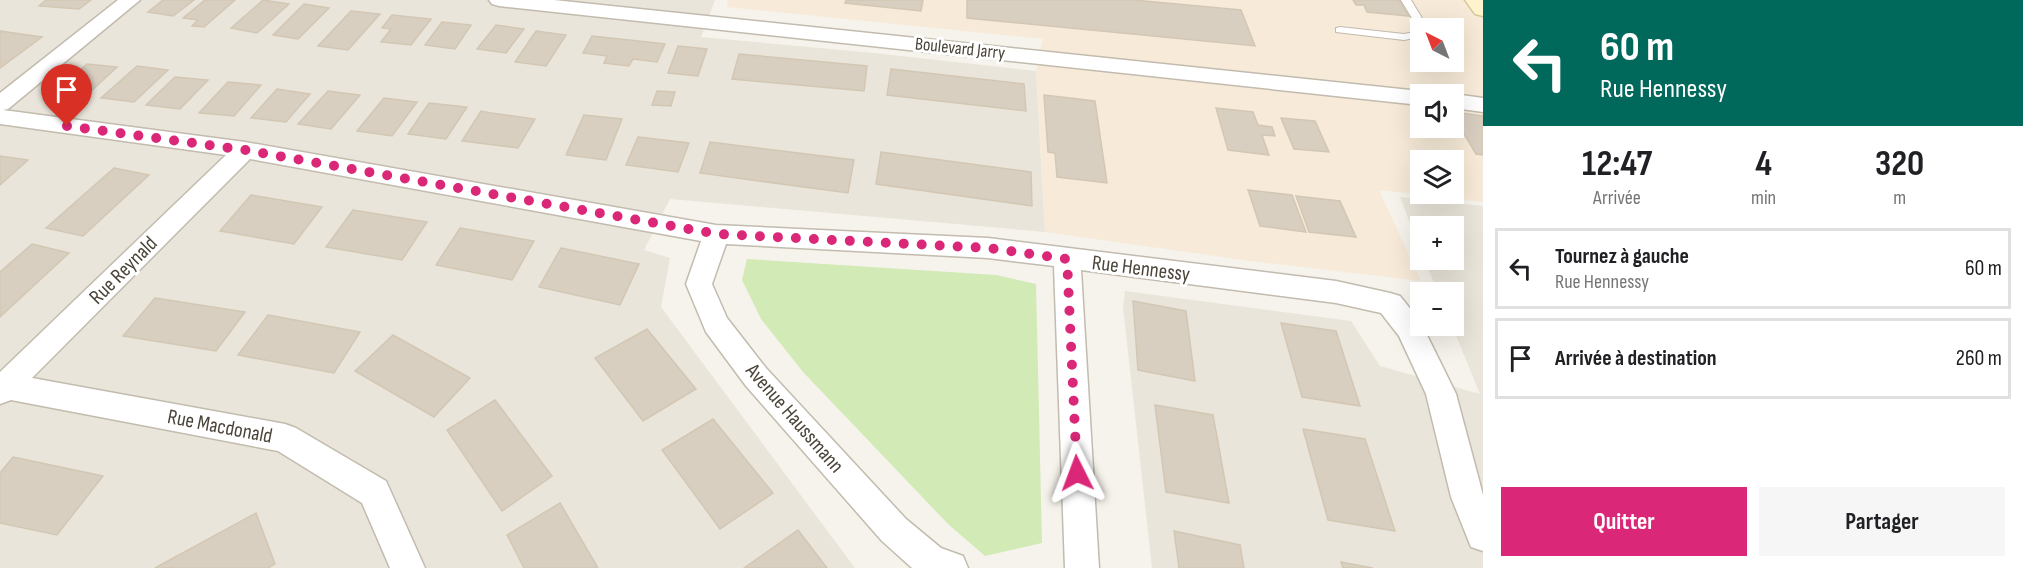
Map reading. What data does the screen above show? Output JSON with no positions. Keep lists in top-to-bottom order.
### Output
{
  "streets": {
    "street": [
      "Boulevard Jarry",
      "Rue Hennessy",
      "Rue Reynald",
      "Avenue Haussmann",
      "Rue Macdonald"
    ]
  },
  "crossings": [
    ["Rue Hennessy", "Rue Reynald"],
    ["Rue Hennessy", "Avenue Haussmann"],
    ["Rue Reynald", "Rue Macdonald"]
  ],
  "north": "top left",
  "page": {
    "turn": ["60 m", "Rue Hennessy"],
    "map_buttons": ["+", "−"],
    "eta": [
      "12:47",
      "Arrivée",
      "4",
      "min",
      "320",
      "m"
    ],
    "list": [
      {
        "name": "Tournez à gauche",
        "note": "Rue Hennessy",
        "value": "60 m"
      },
      {
        "name": "Arrivée à destination",
        "value": "260 m"
      }
    ],
    "buttons": ["Quitter", "Partager"]
  }
}
